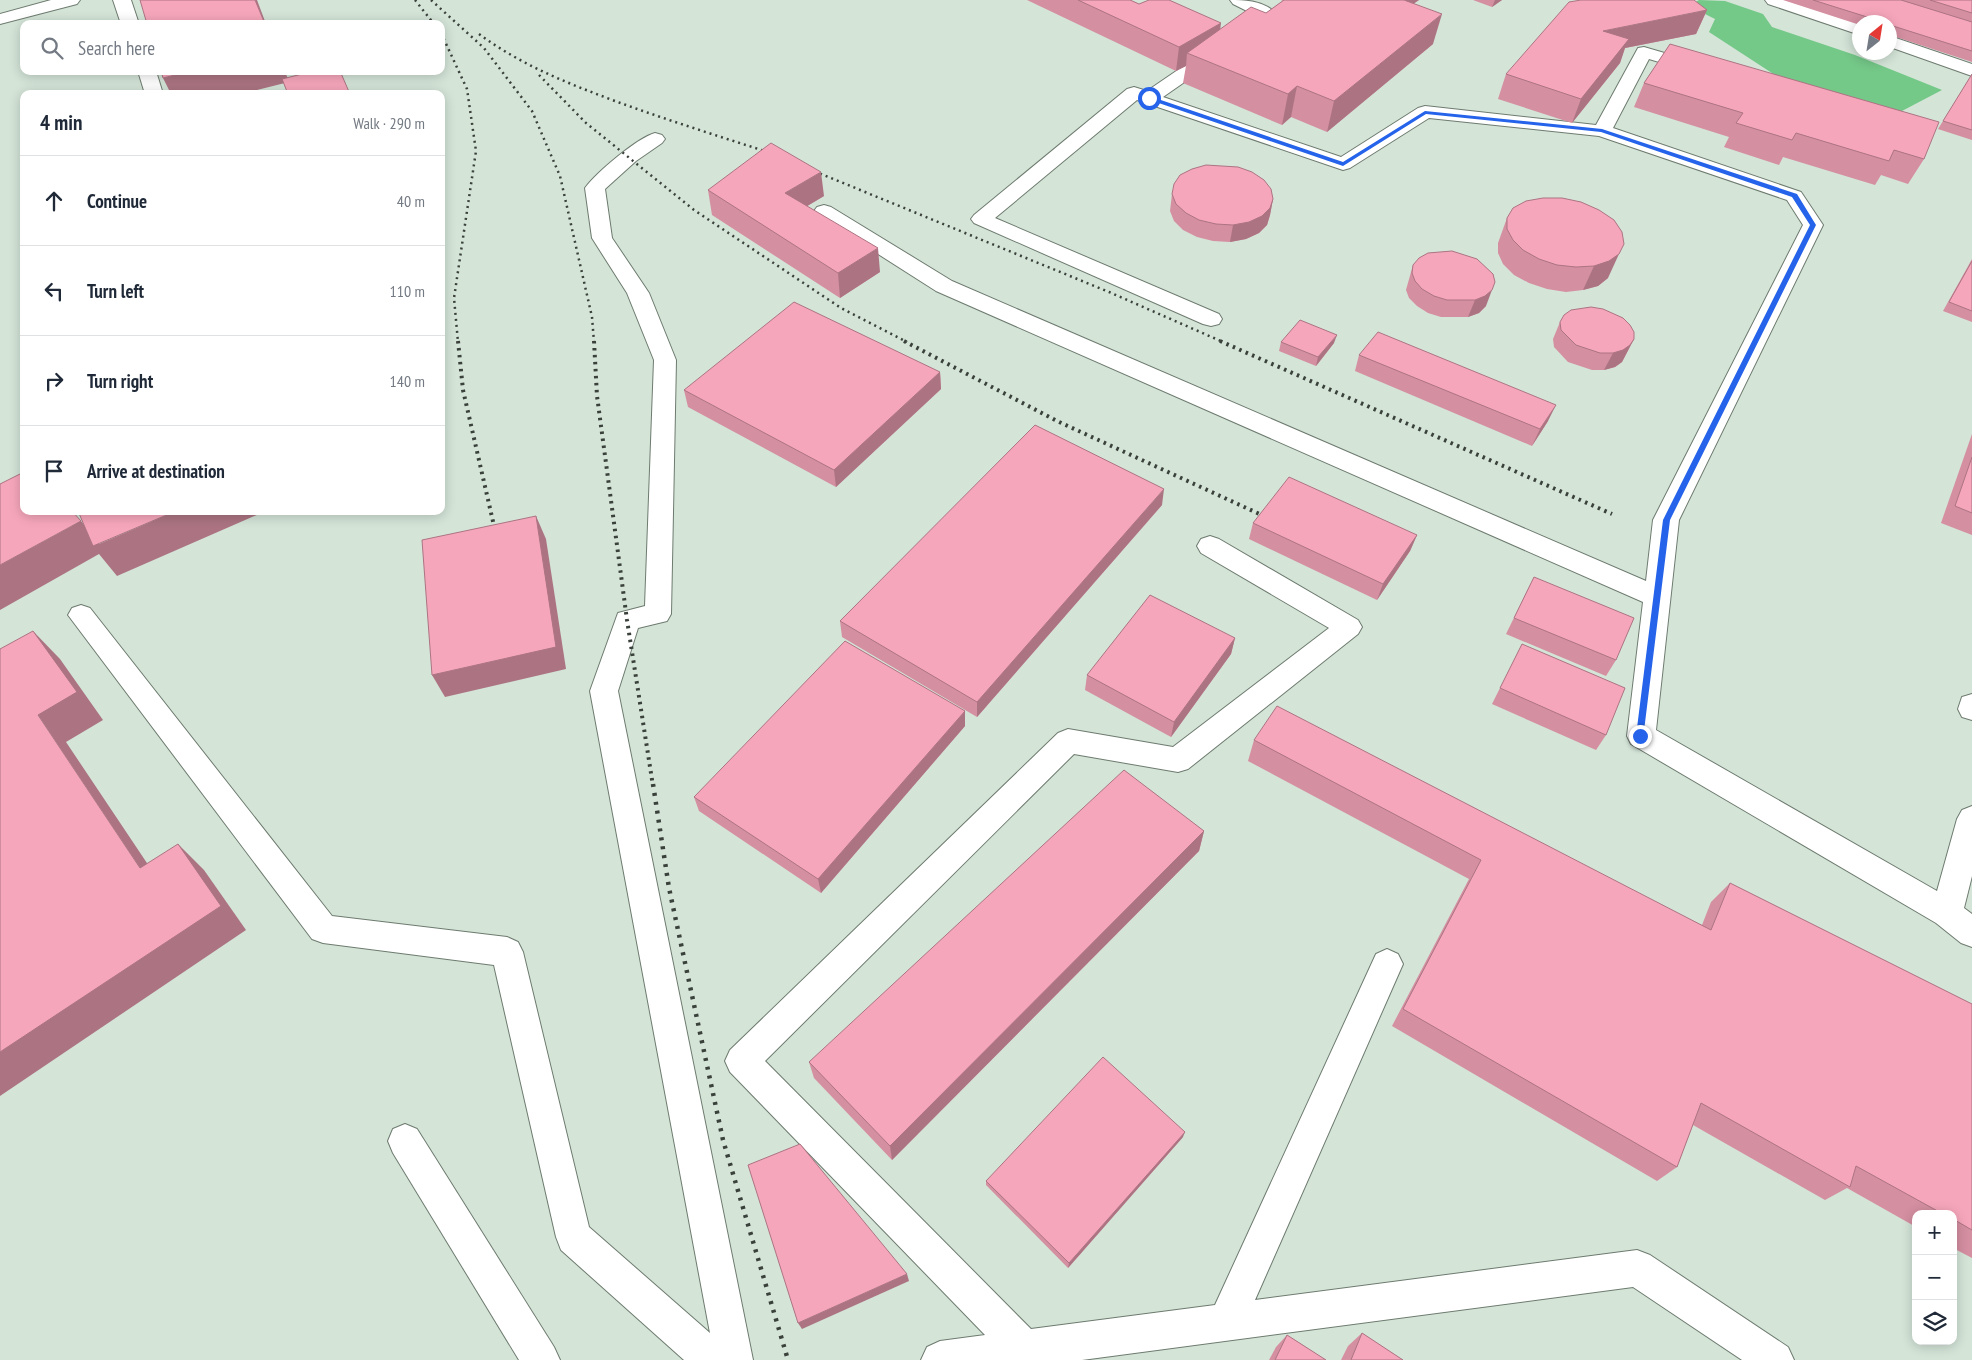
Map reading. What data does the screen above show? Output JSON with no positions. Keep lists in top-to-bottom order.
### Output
{
  "north": "top right",
  "page": {
    "search": "Search here",
    "heading": ["4 min", "Walk · 290 m"],
    "list": [
      ["Continue", "40 m"],
      ["Turn left", "110 m"],
      ["Turn right", "140 m"],
      "Arrive at destination"
    ],
    "map_buttons": ["+", "−"]
  }
}
